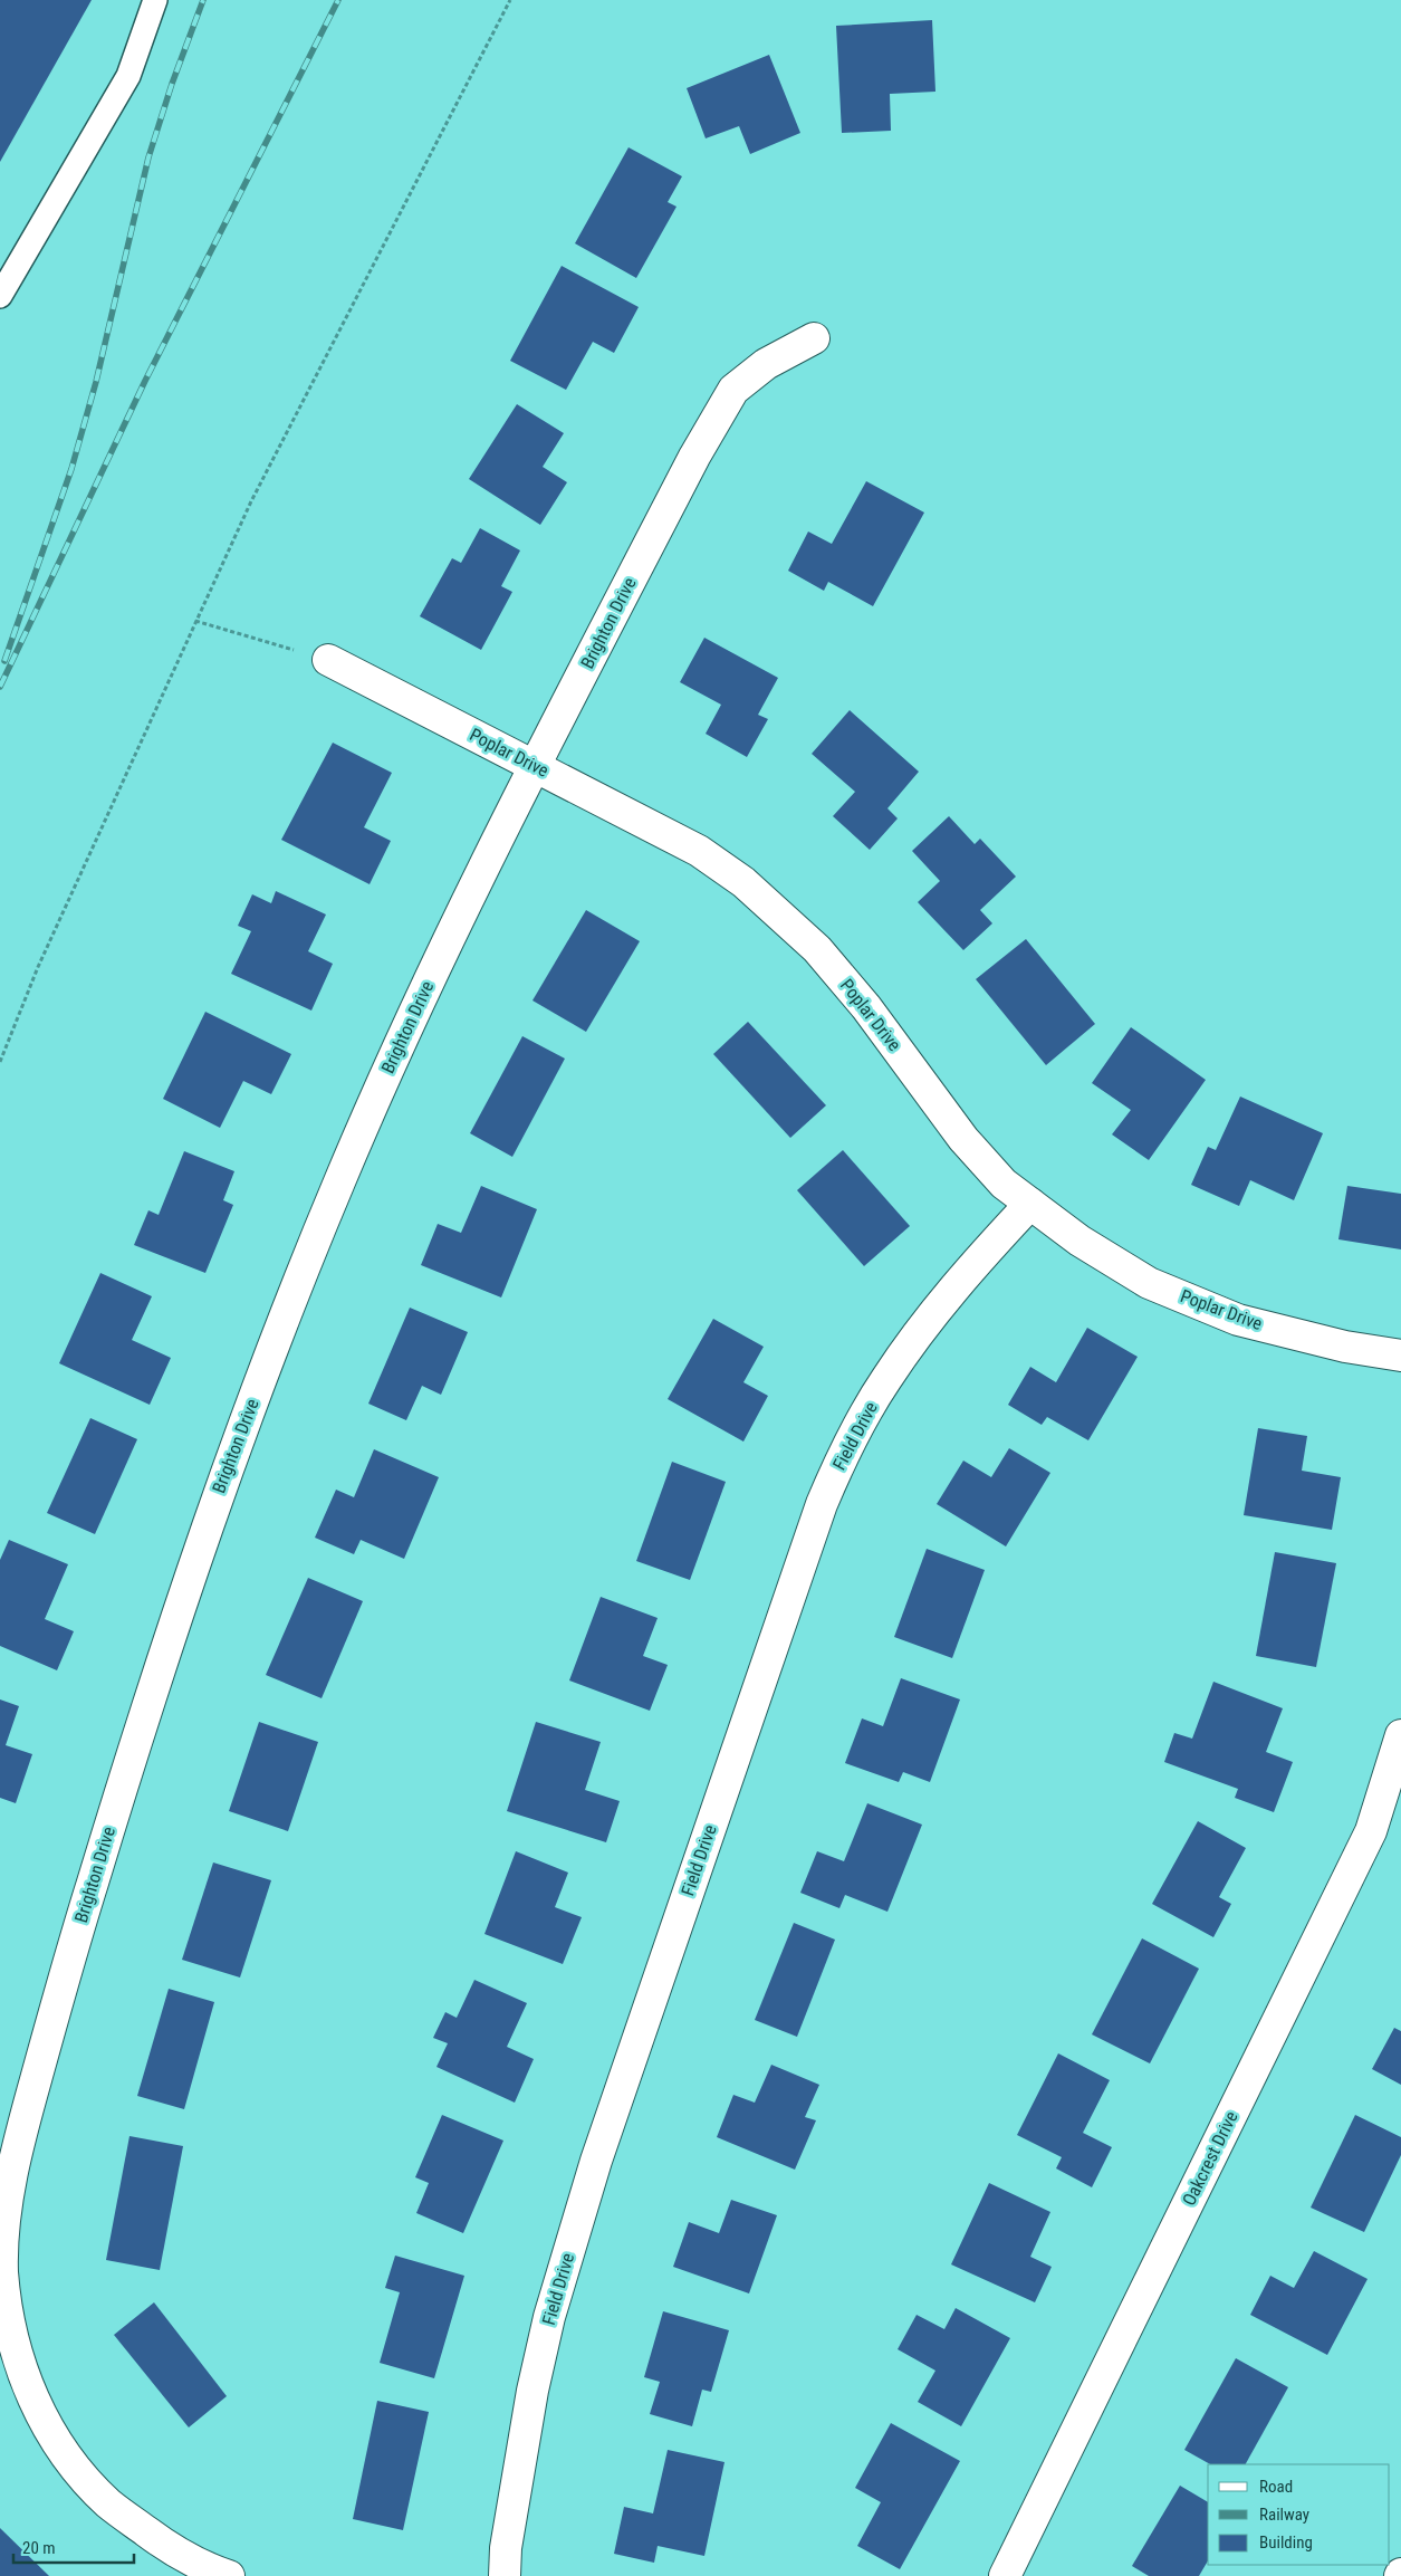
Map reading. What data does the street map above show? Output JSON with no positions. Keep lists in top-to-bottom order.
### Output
{
  "streets": {
    "street": [
      "Brighton Drive",
      "Poplar Drive",
      "Field Drive",
      "Oakcrest Drive"
    ]
  },
  "crossings": [
    ["Brighton Drive", "Poplar Drive"],
    ["Poplar Drive", "Field Drive"]
  ],
  "legend": ["Road", "Railway", "Building"],
  "scale_bar": "20 m"
}
